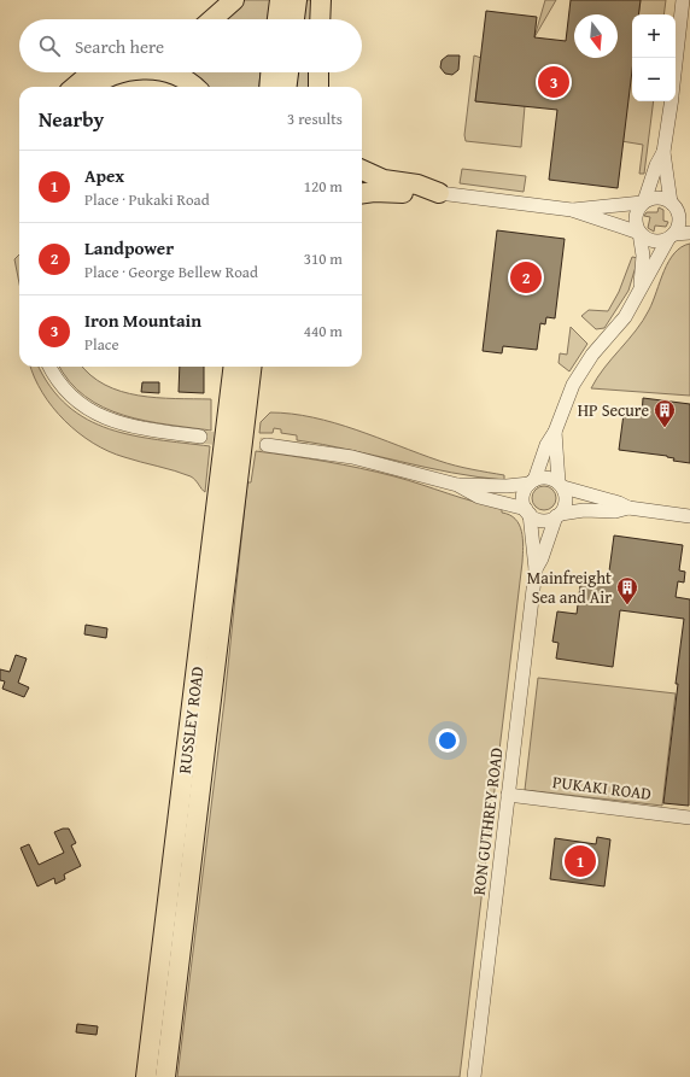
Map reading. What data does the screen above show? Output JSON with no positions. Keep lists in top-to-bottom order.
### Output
{
  "streets": {
    "highway": ["RUSSLEY ROAD"],
    "street": ["PUKAKI ROAD", "RON GUTHREY ROAD"]
  },
  "crossings": [
    ["PUKAKI ROAD", "RON GUTHREY ROAD"]
  ],
  "places": {
    "building": ["HP Secure", "Mainfreight Sea and Air"]
  },
  "north": "bottom",
  "page": {
    "map_buttons": ["+", "−"],
    "search": "Search here",
    "pins": ["3", "2", "1"],
    "heading": ["Nearby", "3 results"],
    "list": [
      {
        "mark": "1",
        "name": "Apex",
        "note": "Place · Pukaki Road",
        "value": "120 m"
      },
      {
        "mark": "2",
        "name": "Landpower",
        "note": "Place · George Bellew Road",
        "value": "310 m"
      },
      {
        "mark": "3",
        "name": "Iron Mountain",
        "note": "Place",
        "value": "440 m"
      }
    ]
  }
}
